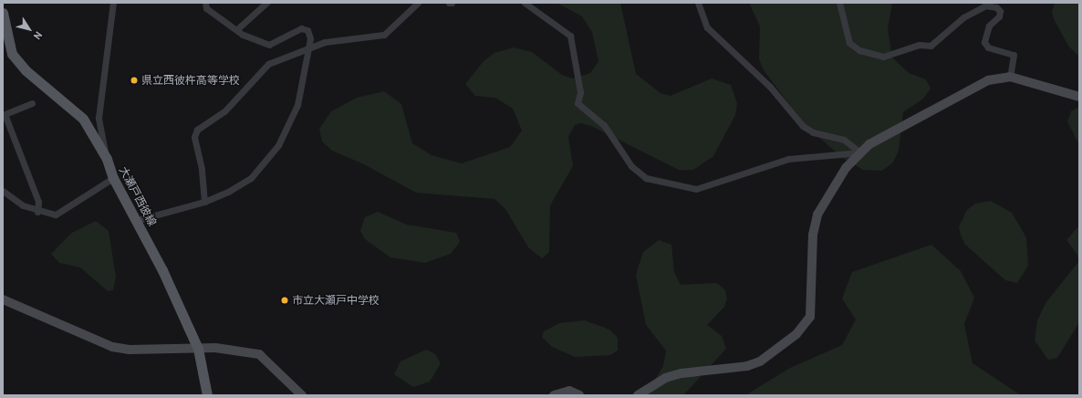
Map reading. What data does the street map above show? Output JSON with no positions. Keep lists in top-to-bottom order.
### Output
{
  "streets": {
    "main road": ["大瀬戸西彼線"]
  },
  "places": ["県立西彼杵高等学校", "市立大瀬戸中学校"],
  "north": "bottom right"
}
